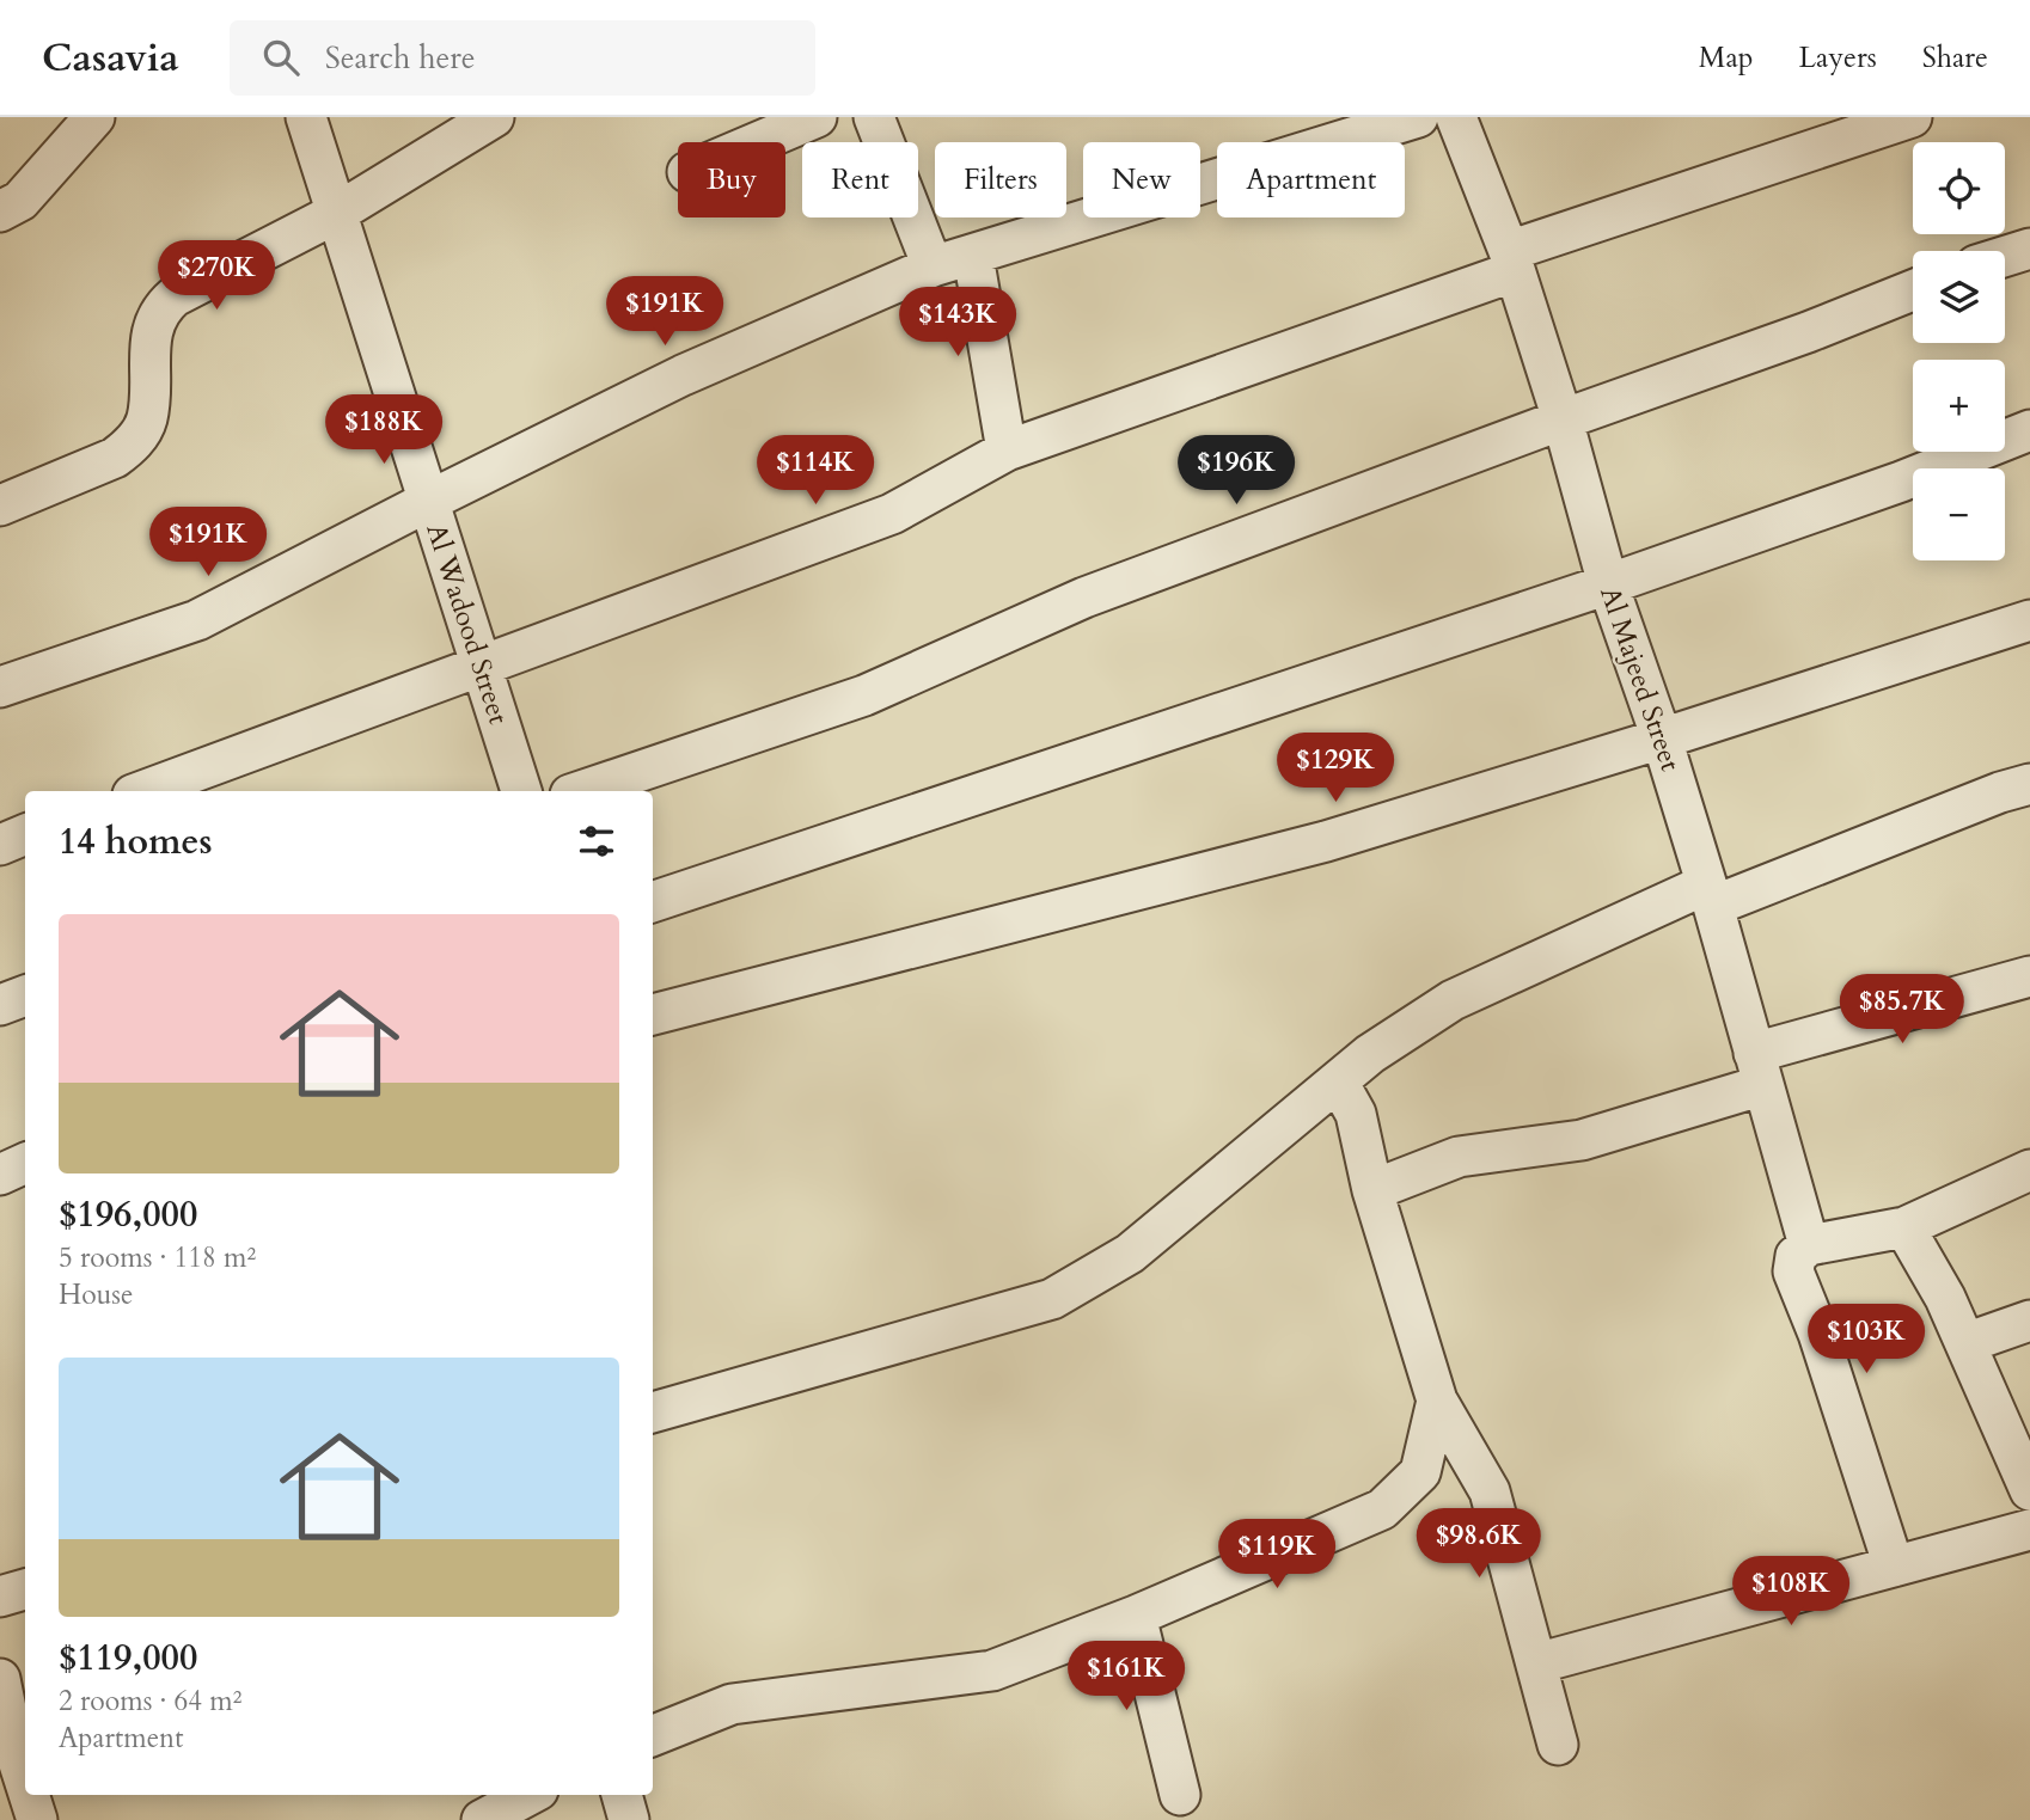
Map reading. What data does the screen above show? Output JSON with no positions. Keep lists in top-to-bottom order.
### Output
{
  "streets": {
    "street": ["Al Wadood Street", "Al Majeed Street"]
  },
  "page": {
    "header": "Casavia",
    "search": "Search here",
    "nav": ["Map", "Layers", "Share"],
    "map_buttons": ["+", "−"],
    "chip": [
      "Buy",
      "Rent",
      "Filters",
      "New",
      "Apartment"
    ],
    "price": [
      "$270K",
      "$191K",
      "$143K",
      "$188K",
      "$114K",
      "$196K",
      "$191K",
      "$129K",
      "$85.7K",
      "$103K",
      "$98.6K",
      "$119K",
      "$108K",
      "$161K"
    ],
    "heading": "14 homes",
    "list": [
      {
        "name": "$196,000",
        "note": "5 rooms · 118 m² · House"
      },
      {
        "name": "$119,000",
        "note": "2 rooms · 64 m² · Apartment"
      }
    ]
  }
}
